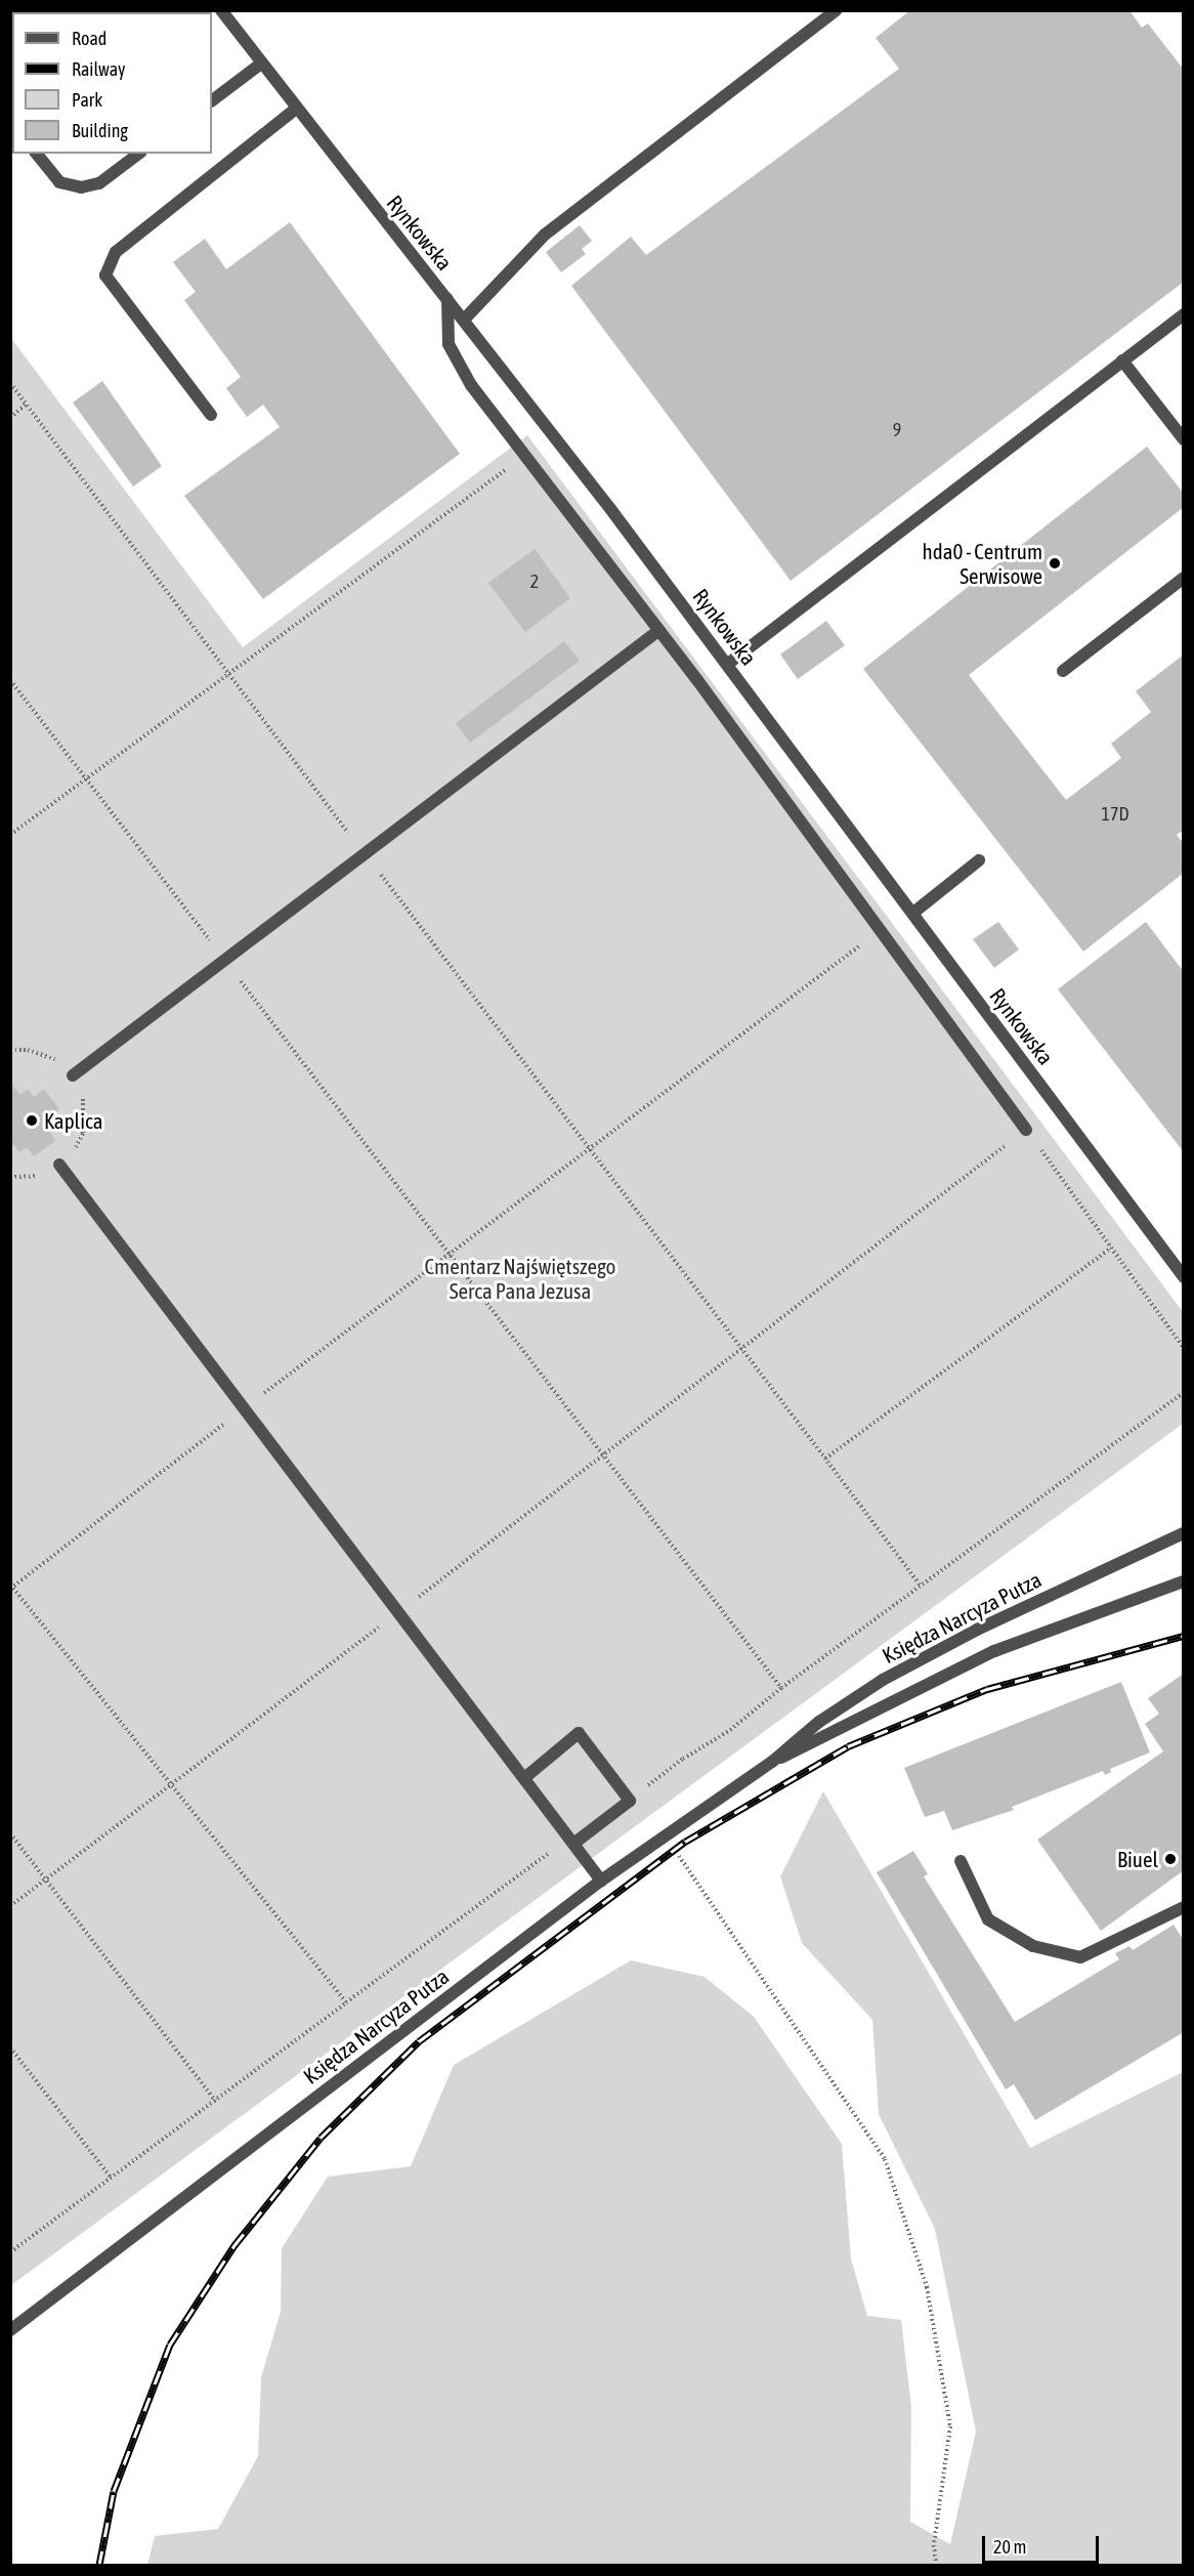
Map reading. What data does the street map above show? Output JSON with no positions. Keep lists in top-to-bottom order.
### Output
{
  "streets": {
    "street": ["Rynkowska", "Księdza Narcyza Putza"]
  },
  "parks": ["Cmentarz Najświętszego Serca Pana Jezusa"],
  "places": ["hda0 - Centrum Serwisowe", "Kaplica", "Biuel"],
  "house_numbers": ["9", "2", "17D"],
  "legend": [
    "Road",
    "Railway",
    "Park",
    "Building"
  ],
  "scale_bar": "20 m"
}
